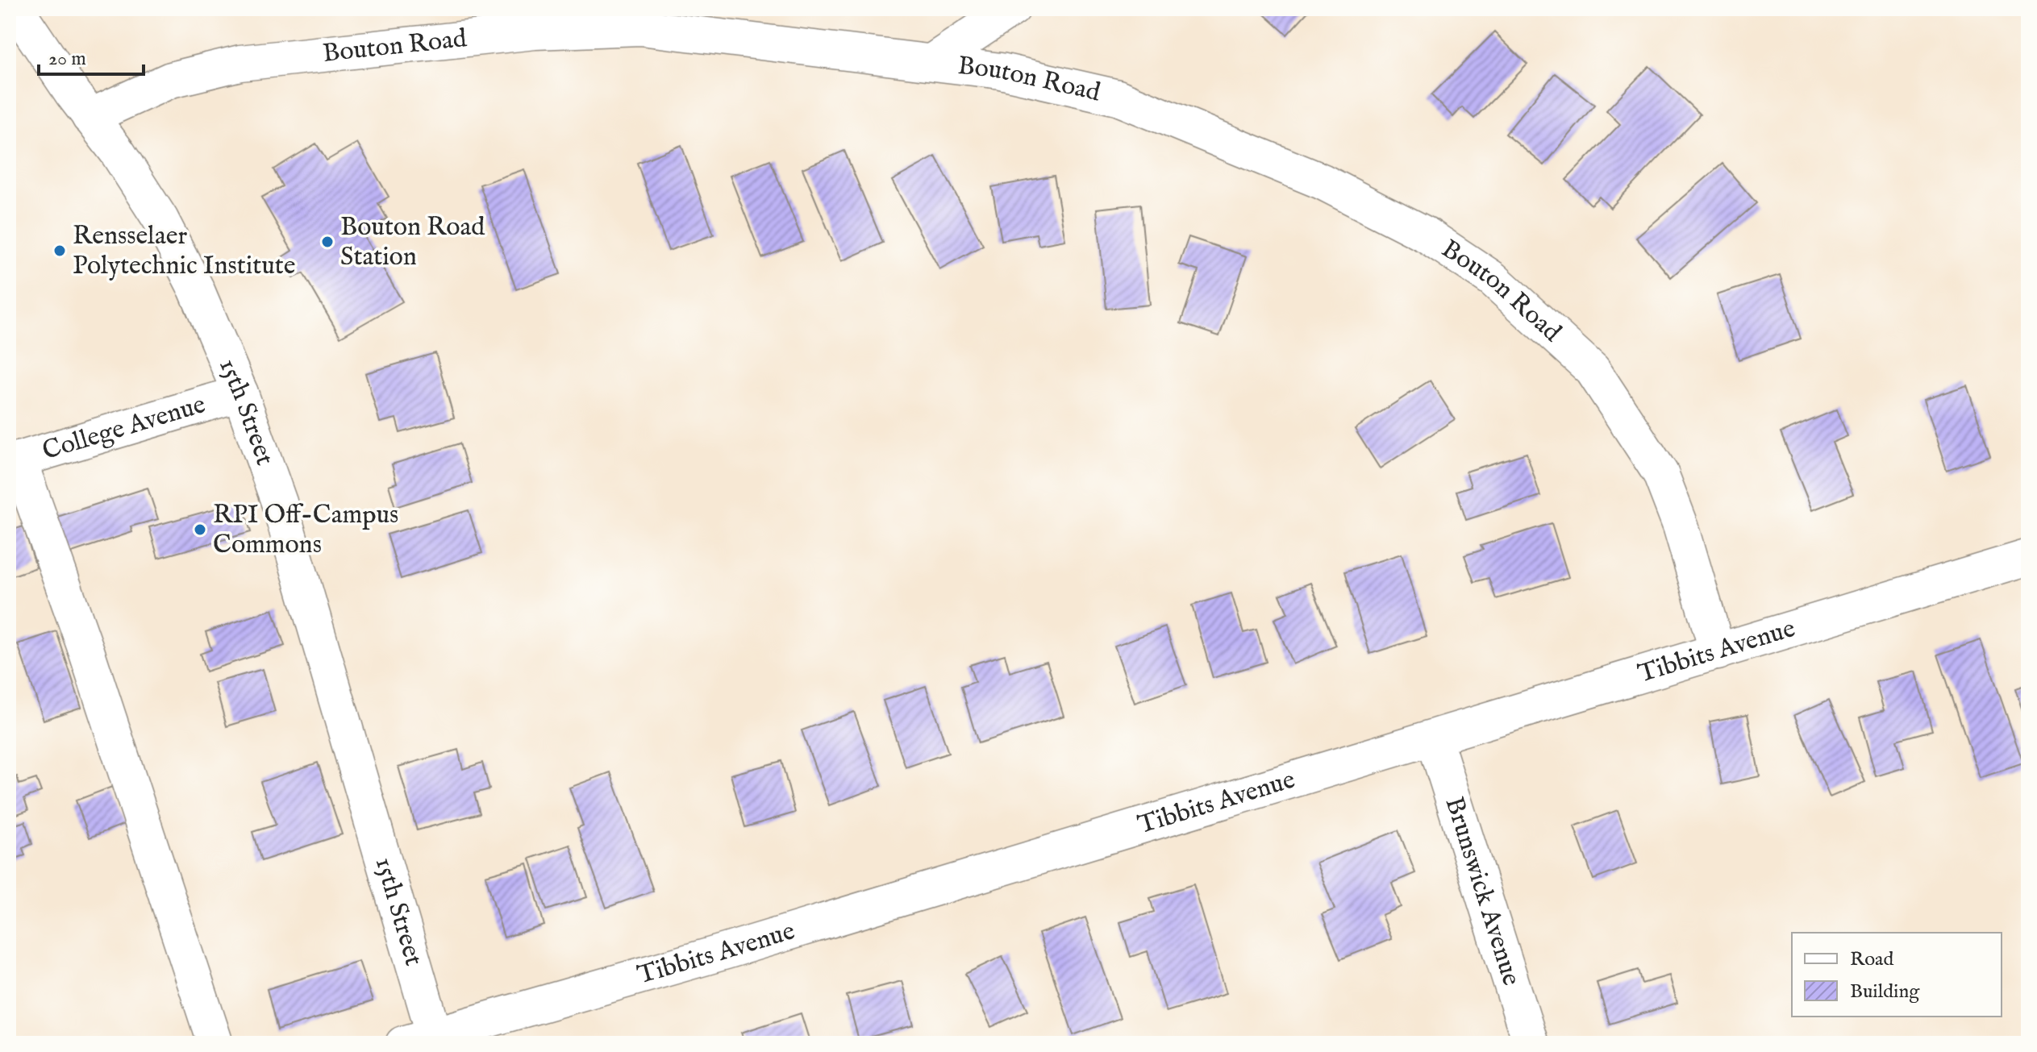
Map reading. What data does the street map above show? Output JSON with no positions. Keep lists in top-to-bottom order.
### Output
{
  "streets": {
    "street": [
      "Bouton Road",
      "15th Street",
      "College Avenue",
      "Tibbits Avenue",
      "Brunswick Avenue"
    ]
  },
  "crossings": [
    ["Bouton Road", "15th Street"],
    ["Bouton Road", "Tibbits Avenue"],
    ["15th Street", "College Avenue"],
    ["15th Street", "Tibbits Avenue"],
    ["Tibbits Avenue", "Brunswick Avenue"]
  ],
  "places": ["Bouton Road Station", "Rensselaer Polytechnic Institute", "RPI Off-Campus Commons"],
  "legend": ["Road", "Building"],
  "scale_bar": "20 m"
}
